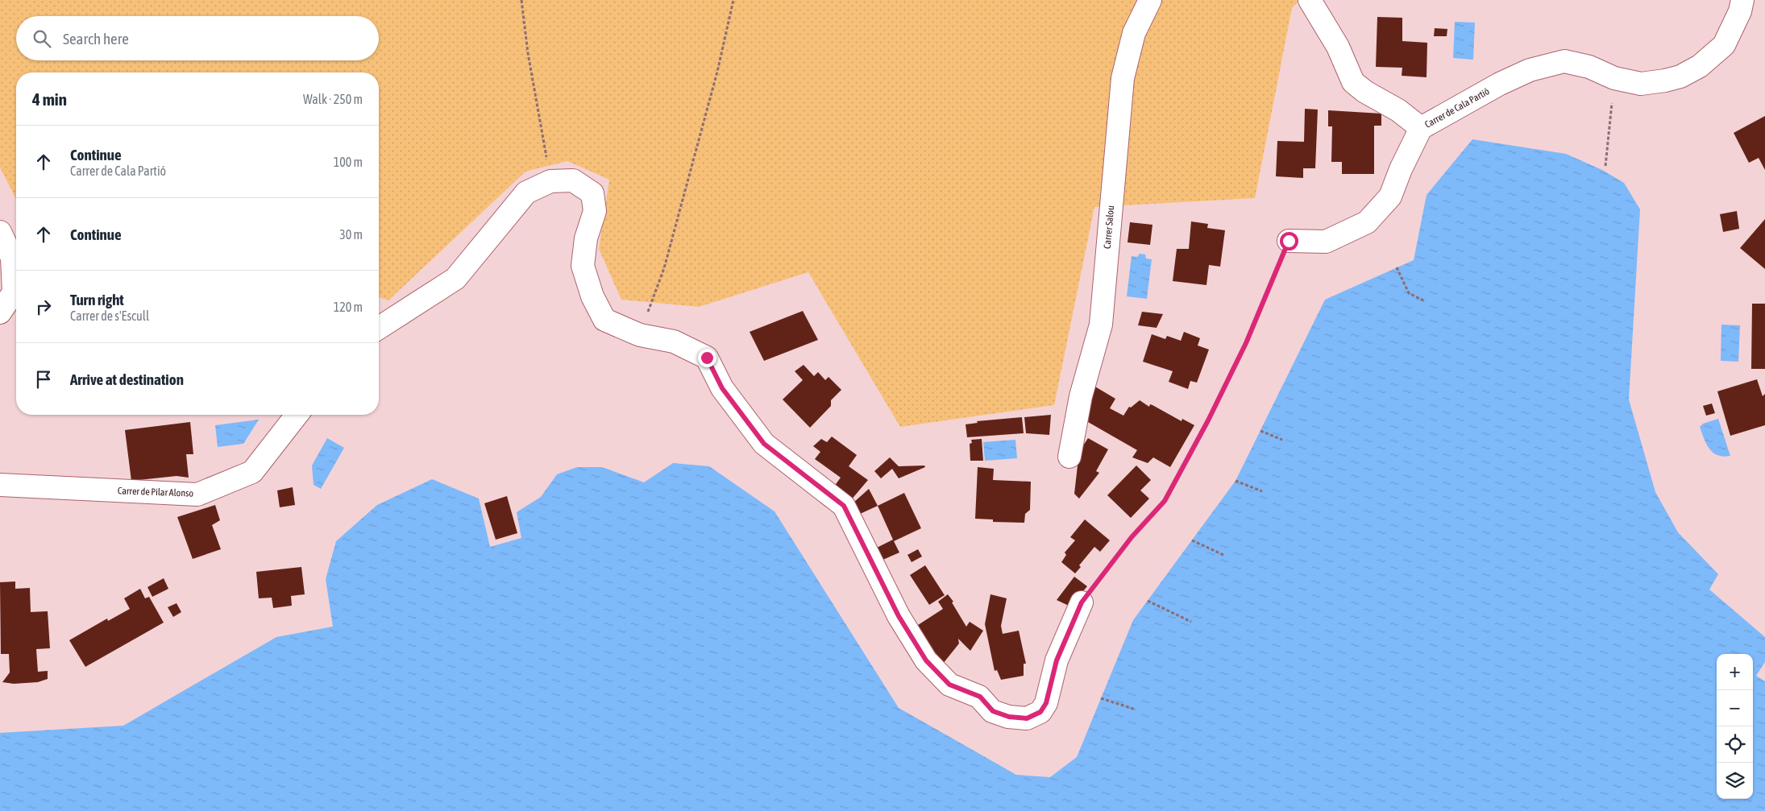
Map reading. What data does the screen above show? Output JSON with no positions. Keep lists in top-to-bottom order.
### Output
{
  "streets": {
    "street": ["Carrer de Cala Partió", "Carrer Salou", "Carrer de Pilar Alonso"]
  },
  "page": {
    "search": "Search here",
    "heading": ["4 min", "Walk · 250 m"],
    "list": [
      ["Continue", "Carrer de Cala Partió", "100 m"],
      ["Continue", "30 m"],
      ["Turn right", "Carrer de s'Escull", "120 m"],
      "Arrive at destination"
    ],
    "map_buttons": ["+", "−"]
  }
}
